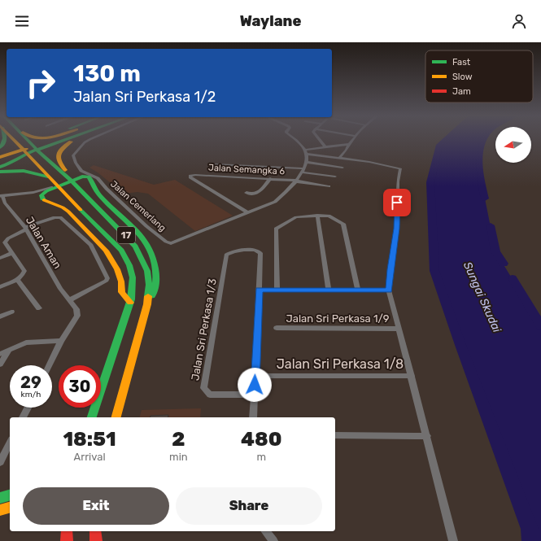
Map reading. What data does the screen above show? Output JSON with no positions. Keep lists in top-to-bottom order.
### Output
{
  "streets": {
    "main road": ["17"],
    "street": [
      "Jalan Semangka 6",
      "Jalan Cemerlang",
      "Jalan Aman",
      "Jalan Sri Perkasa 1/9",
      "Jalan Sri Perkasa 1/3",
      "Jalan Sri Perkasa 1/8"
    ]
  },
  "crossings": [
    ["Jalan Semangka 6", "Jalan Cemerlang"]
  ],
  "water": ["Sungai Skudai"],
  "legend": ["Fast", "Slow", "Jam"],
  "north": "left",
  "page": {
    "header": "Waylane",
    "turn": ["130 m", "Jalan Sri Perkasa 1/2"],
    "speed": "29 km/h",
    "limit": "30",
    "eta": [
      "18:51",
      "Arrival",
      "2",
      "min",
      "480",
      "m"
    ],
    "buttons": ["Exit", "Share"]
  }
}
